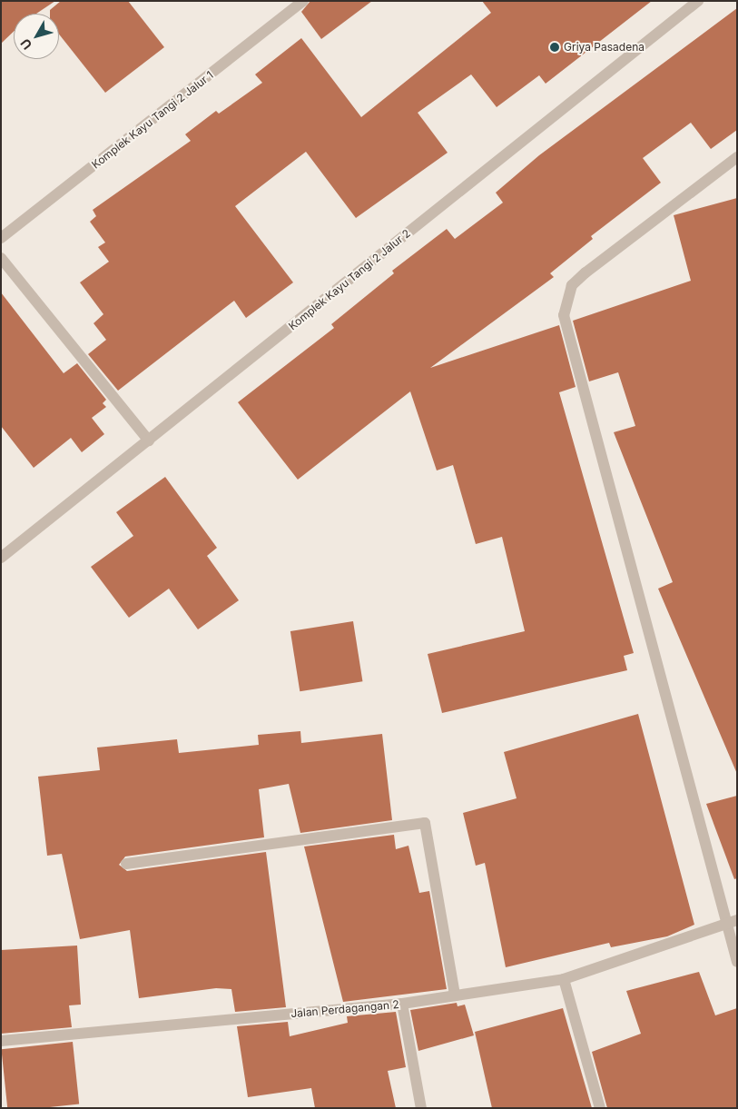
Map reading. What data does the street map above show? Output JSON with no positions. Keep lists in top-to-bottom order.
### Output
{
  "streets": {
    "street": ["Komplek Kayu Tangi 2 Jalur 1", "Komplek Kayu Tangi 2 Jalur 2", "Jalan Perdagangan 2"]
  },
  "places": ["Griya Pasadena"],
  "north": "bottom left"
}
